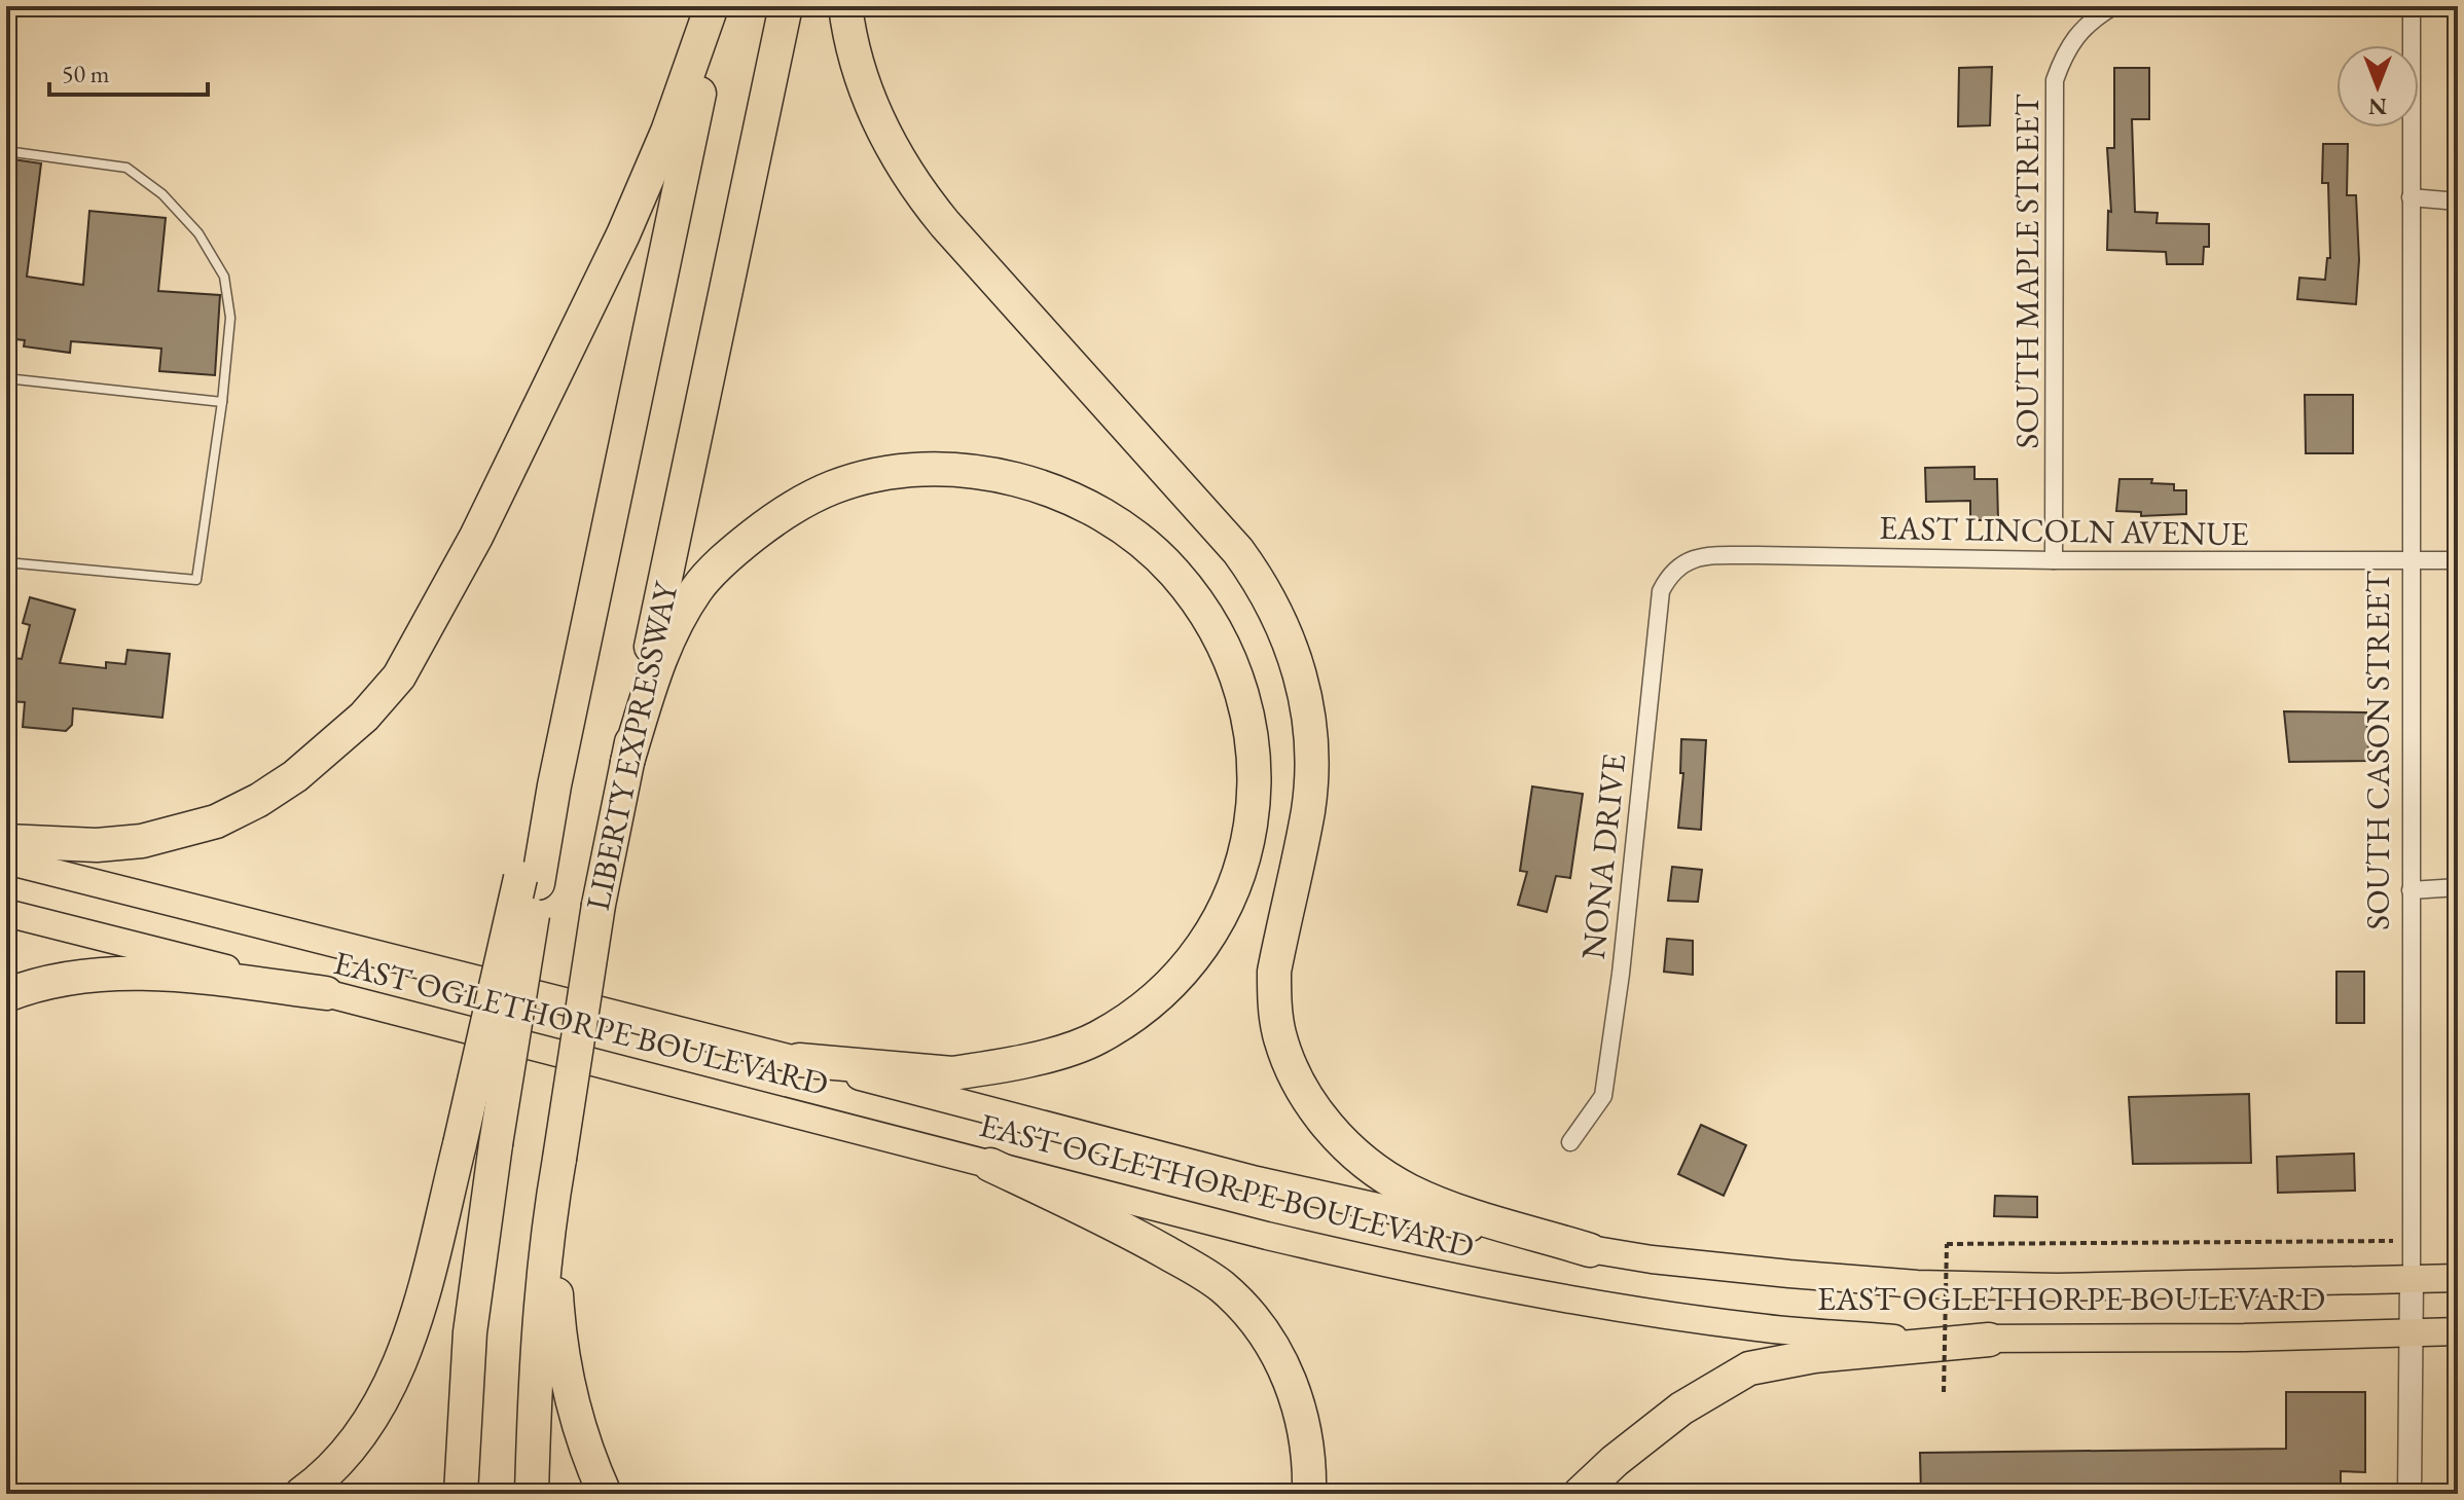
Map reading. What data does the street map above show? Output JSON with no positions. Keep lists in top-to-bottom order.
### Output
{
  "streets": {
    "highway": ["LIBERTY EXPRESSWAY"],
    "main road": ["EAST OGLETHORPE BOULEVARD"],
    "street": [
      "SOUTH MAPLE STREET",
      "EAST LINCOLN AVENUE",
      "SOUTH CASON STREET",
      "NONA DRIVE"
    ]
  },
  "crossings": [
    ["SOUTH MAPLE STREET", "EAST LINCOLN AVENUE"],
    ["EAST LINCOLN AVENUE", "SOUTH CASON STREET"],
    ["EAST LINCOLN AVENUE", "NONA DRIVE"],
    ["SOUTH CASON STREET", "EAST OGLETHORPE BOULEVARD"]
  ],
  "scale_bar": "50 m",
  "north": "bottom"
}
